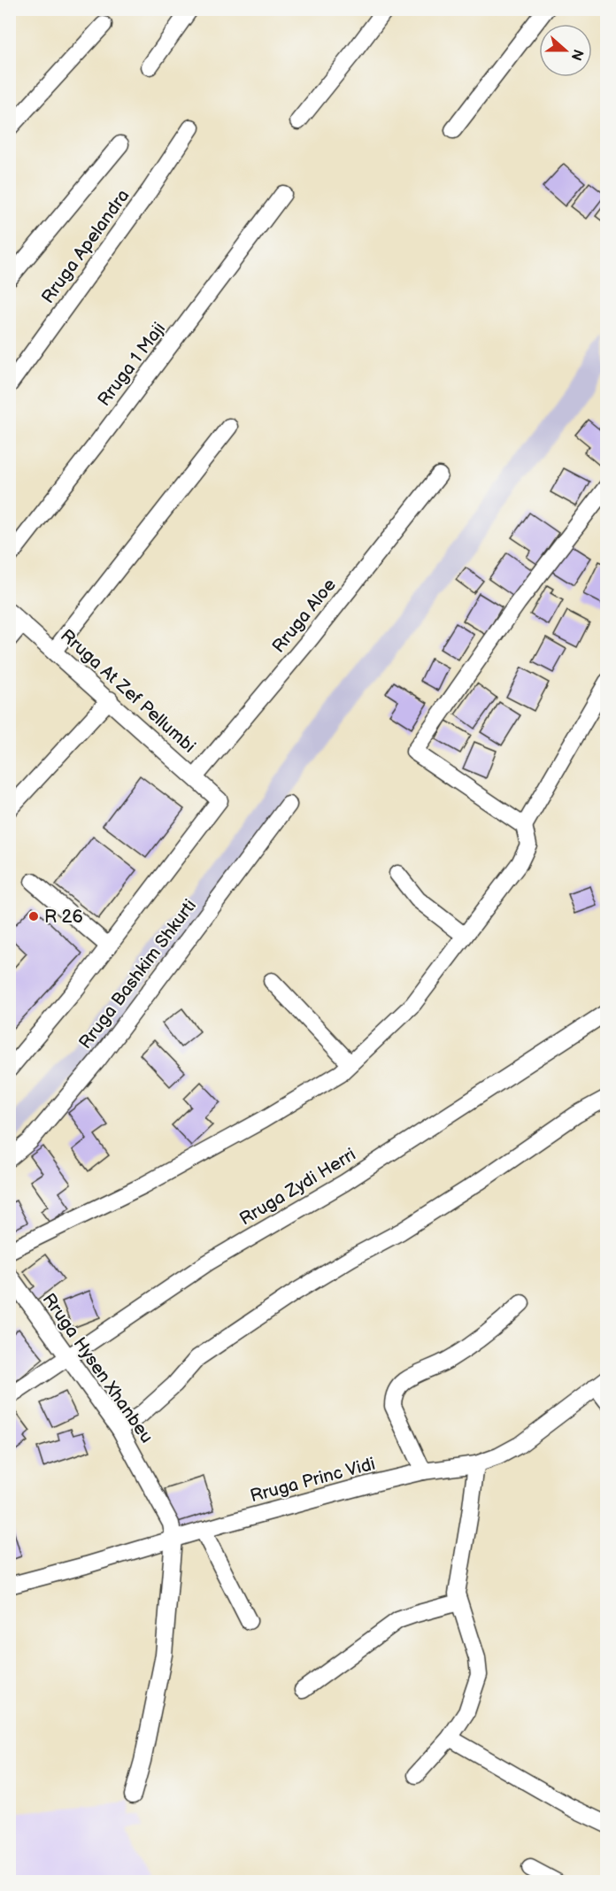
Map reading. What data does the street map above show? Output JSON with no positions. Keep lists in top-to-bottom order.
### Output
{
  "streets": {
    "street": [
      "Rruga Apelandra",
      "Rruga 1 Maji",
      "Rruga Aloe",
      "Rruga At Zef Pellumbi",
      "Rruga Bashkim Shkurti",
      "Rruga Zydi Herri",
      "Rruga Hysen Xhanbeu",
      "Rruga Princ Vidi"
    ]
  },
  "crossings": [
    ["Rruga Aloe", "Rruga At Zef Pellumbi"],
    ["Rruga Zydi Herri", "Rruga Hysen Xhanbeu"],
    ["Rruga Hysen Xhanbeu", "Rruga Princ Vidi"]
  ],
  "places": ["R 26"],
  "north": "right"
}
